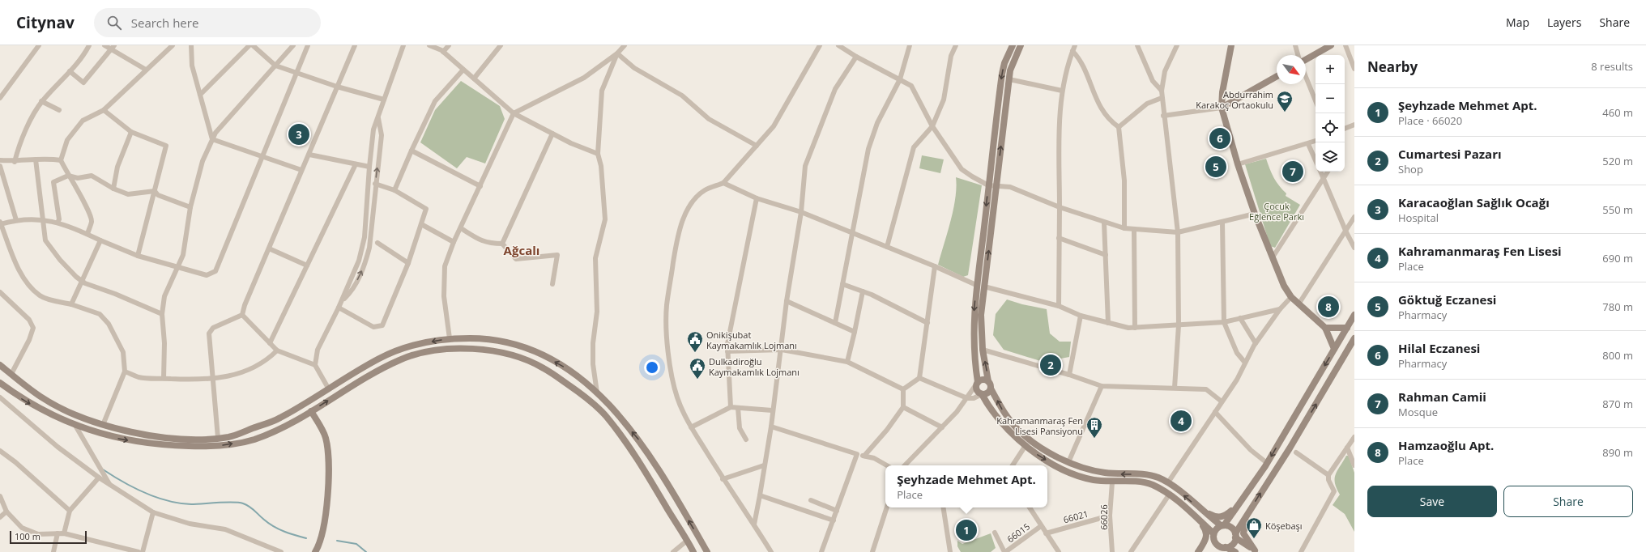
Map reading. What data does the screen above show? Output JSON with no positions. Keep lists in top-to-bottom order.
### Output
{
  "streets": {
    "street": ["66021", "66026", "66015"]
  },
  "crossings": [
    ["66021", "66026"]
  ],
  "districts": ["Ağcalı"],
  "parks": ["Çocuk Eğlence Parkı"],
  "places": {
    "school or university": ["Abdurrahim Karakoç Ortaokulu"],
    "public building": ["Onikişubat Kaymakamlık Lojmanı", "Dulkadiroğlu Kaymakamlık Lojmanı"],
    "building": ["Kahramanmaraş Fen Lisesi Pansiyonu"],
    "shop": ["Köşebaşı"]
  },
  "scale_bar": "100 m",
  "north": "bottom right",
  "page": {
    "header": "Citynav",
    "search": "Search here",
    "nav": ["Map", "Layers", "Share"],
    "heading": ["Nearby", "8 results"],
    "map_buttons": ["+", "−"],
    "list": [
      {
        "mark": "1",
        "name": "Şeyhzade Mehmet Apt.",
        "note": "Place · 66020",
        "value": "460 m"
      },
      {
        "mark": "2",
        "name": "Cumartesi Pazarı",
        "note": "Shop",
        "value": "520 m"
      },
      {
        "mark": "3",
        "name": "Karacaoğlan Sağlık Ocağı",
        "note": "Hospital",
        "value": "550 m"
      },
      {
        "mark": "4",
        "name": "Kahramanmaraş Fen Lisesi",
        "note": "Place",
        "value": "690 m"
      },
      {
        "mark": "5",
        "name": "Göktuğ Eczanesi",
        "note": "Pharmacy",
        "value": "780 m"
      },
      {
        "mark": "6",
        "name": "Hilal Eczanesi",
        "note": "Pharmacy",
        "value": "800 m"
      },
      {
        "mark": "7",
        "name": "Rahman Camii",
        "note": "Mosque",
        "value": "870 m"
      },
      {
        "mark": "8",
        "name": "Hamzaoğlu Apt.",
        "note": "Place",
        "value": "890 m"
      }
    ],
    "pins": [
      "3",
      "6",
      "5",
      "7",
      "8",
      "2",
      "4",
      "1"
    ],
    "popup": ["Şeyhzade Mehmet Apt.", "Place"],
    "buttons": ["Save", "Share"],
    "scale": "100 m"
  }
}
